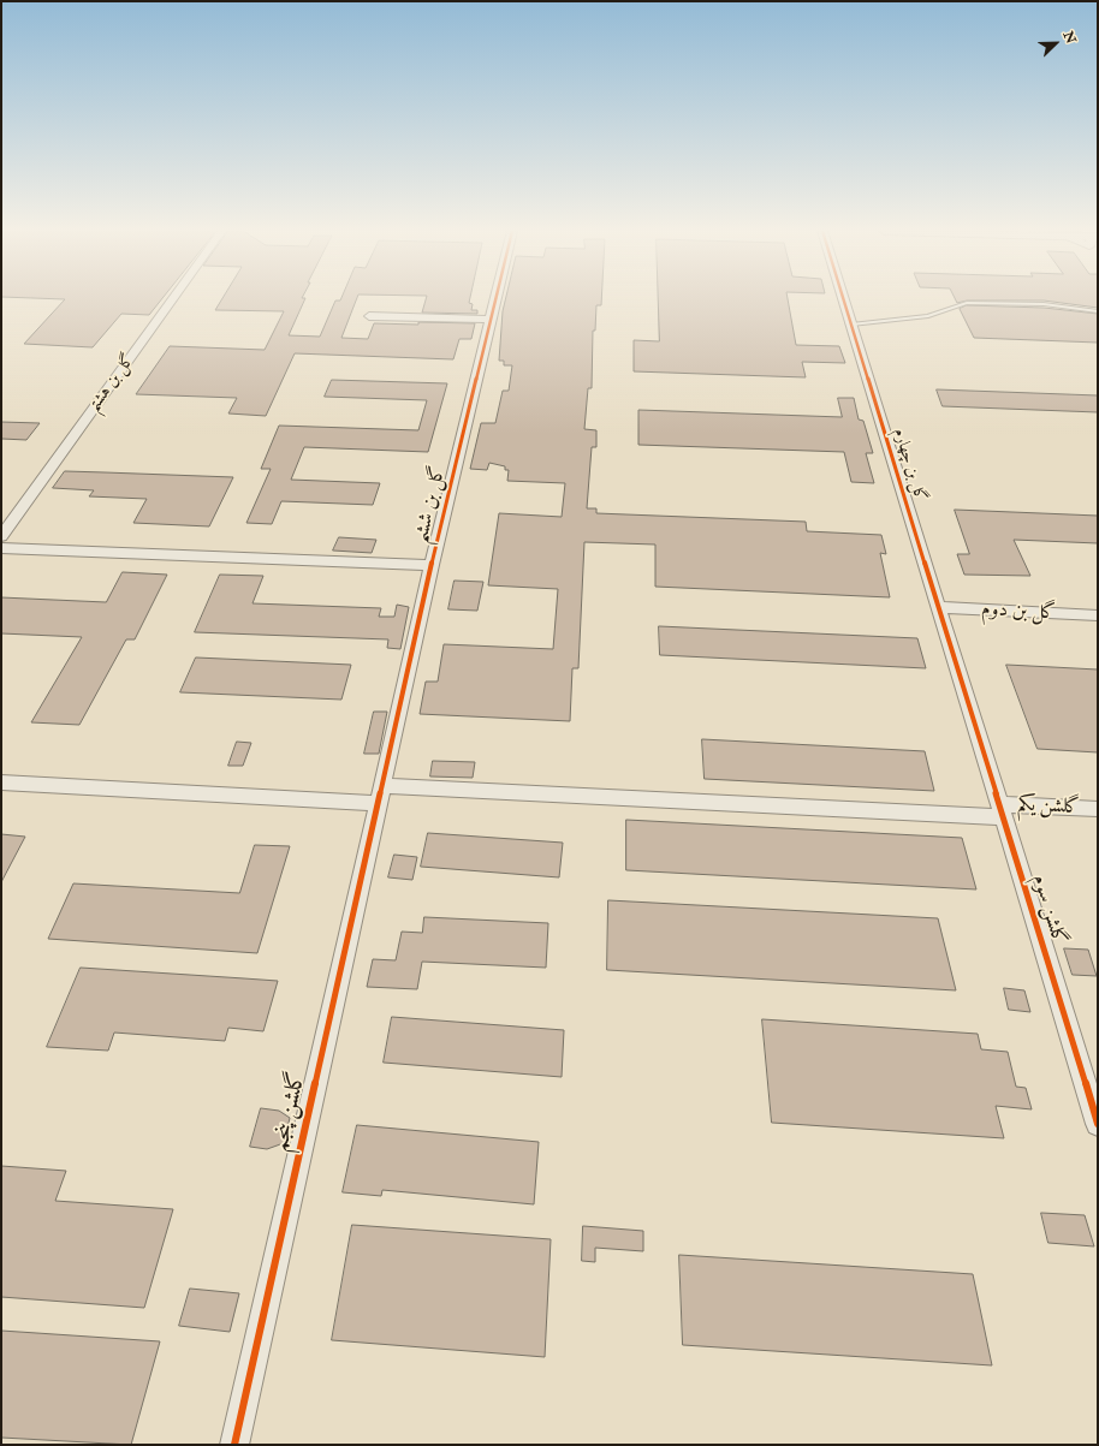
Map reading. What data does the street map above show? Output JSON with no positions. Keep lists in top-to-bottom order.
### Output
{
  "streets": {
    "street": [
      "گل بن هشتم",
      "گل بن چهارم",
      "گل بن ششم",
      "گل بن دوم",
      "گلشن یکم",
      "گلشن سوم",
      "گلشن پنجم"
    ]
  },
  "crossings": [
    ["گل بن چهارم", "گل بن دوم"],
    ["گل بن چهارم", "گلشن سوم"],
    ["گل بن ششم", "گلشن یکم"],
    ["گل بن ششم", "گلشن پنجم"],
    ["گلشن یکم", "گلشن سوم"],
    ["گلشن یکم", "گلشن پنجم"]
  ],
  "north": "top right"
}
